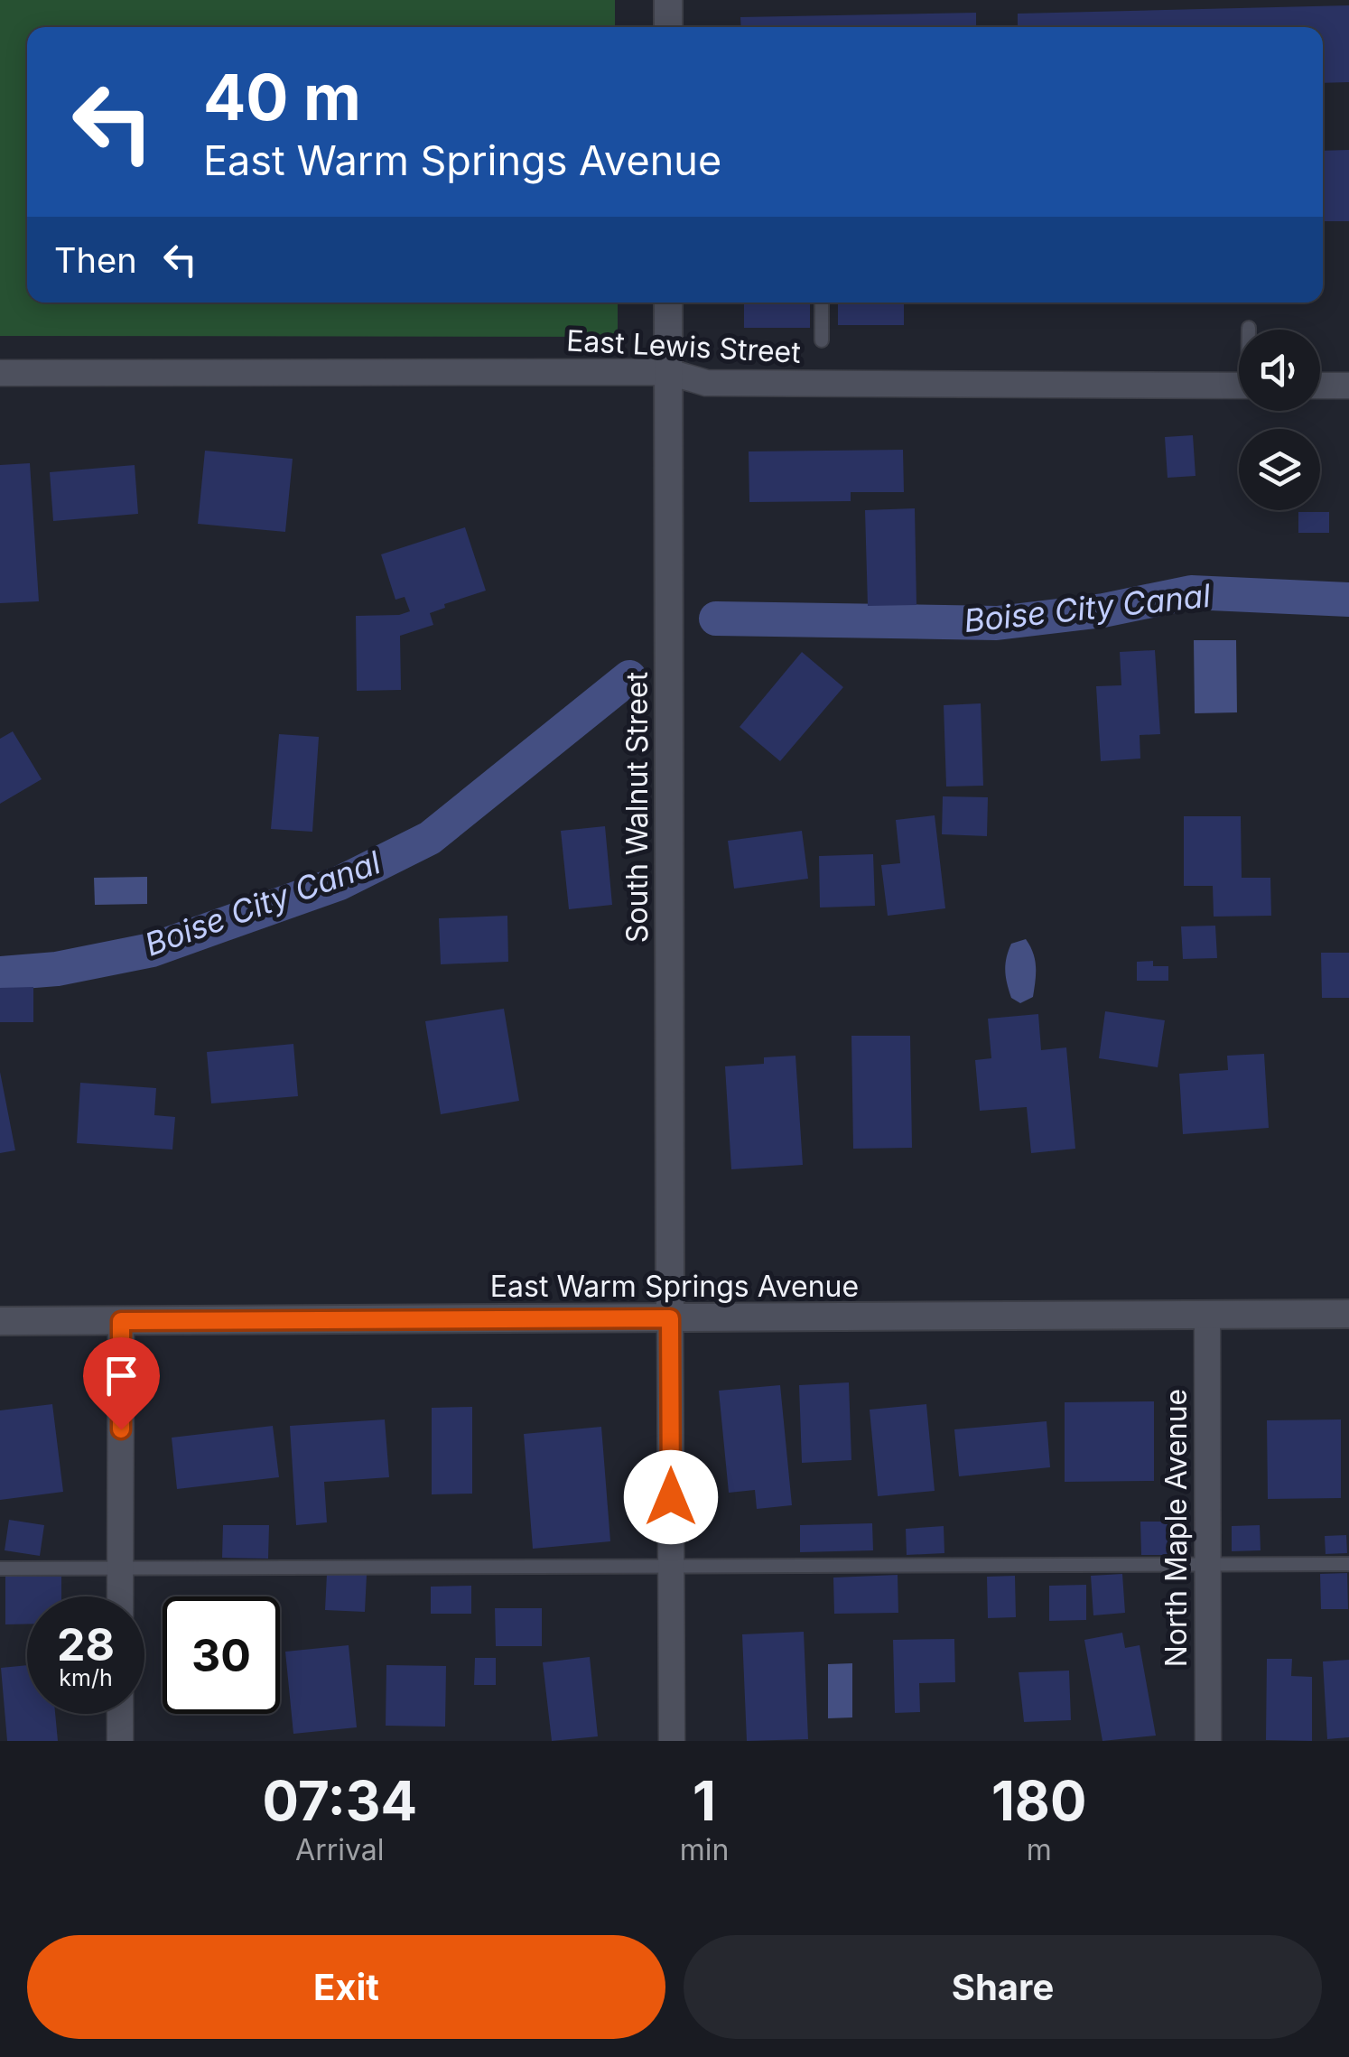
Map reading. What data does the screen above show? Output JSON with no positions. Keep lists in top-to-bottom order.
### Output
{
  "streets": {
    "street": [
      "East Lewis Street",
      "South Walnut Street",
      "East Warm Springs Avenue",
      "North Maple Avenue"
    ]
  },
  "crossings": [
    ["East Lewis Street", "South Walnut Street"],
    ["South Walnut Street", "East Warm Springs Avenue"],
    ["East Warm Springs Avenue", "North Maple Avenue"]
  ],
  "water": ["Boise City Canal"],
  "page": {
    "turn": ["40 m", "East Warm Springs Avenue"],
    "then": "Then",
    "speed": "28 km/h",
    "limit": "30",
    "eta": [
      "07:34",
      "Arrival",
      "1",
      "min",
      "180",
      "m"
    ],
    "buttons": ["Exit", "Share"]
  }
}
